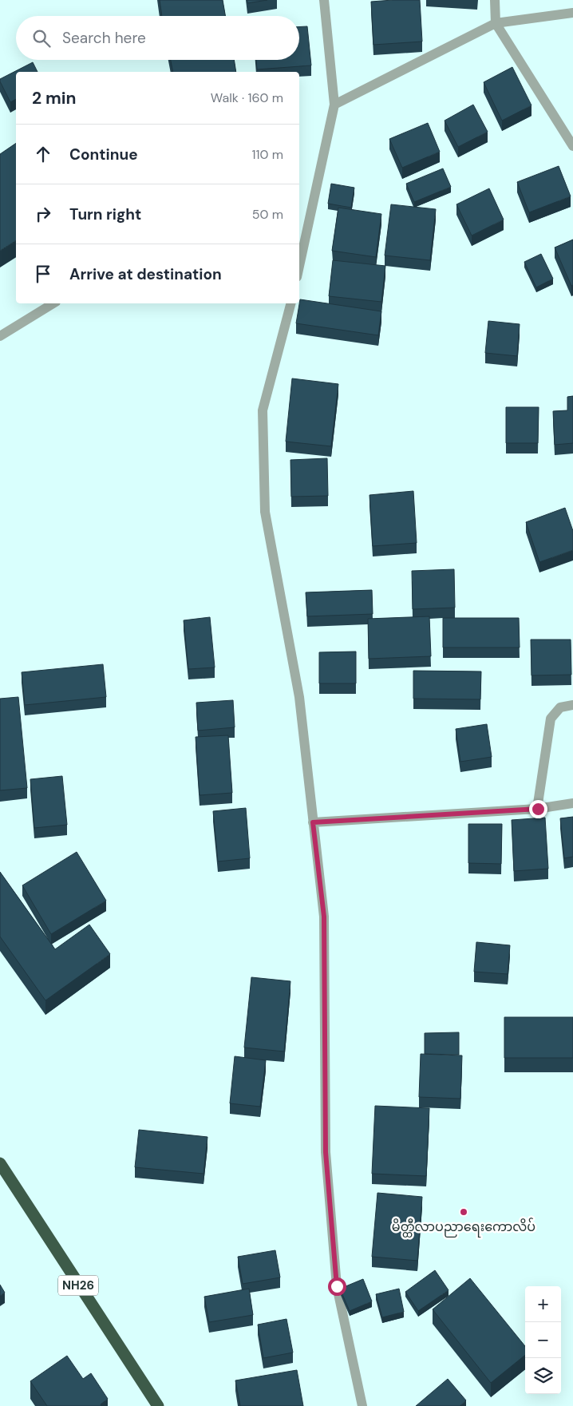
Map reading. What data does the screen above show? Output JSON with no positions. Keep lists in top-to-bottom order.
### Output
{
  "streets": {
    "highway": ["NH26"]
  },
  "places": ["မိတ္ထီလာပညာရေးကောလိပ်"],
  "page": {
    "search": "Search here",
    "heading": ["2 min", "Walk · 160 m"],
    "list": [
      ["Continue", "110 m"],
      ["Turn right", "50 m"],
      "Arrive at destination"
    ],
    "map_buttons": ["+", "−"]
  }
}
